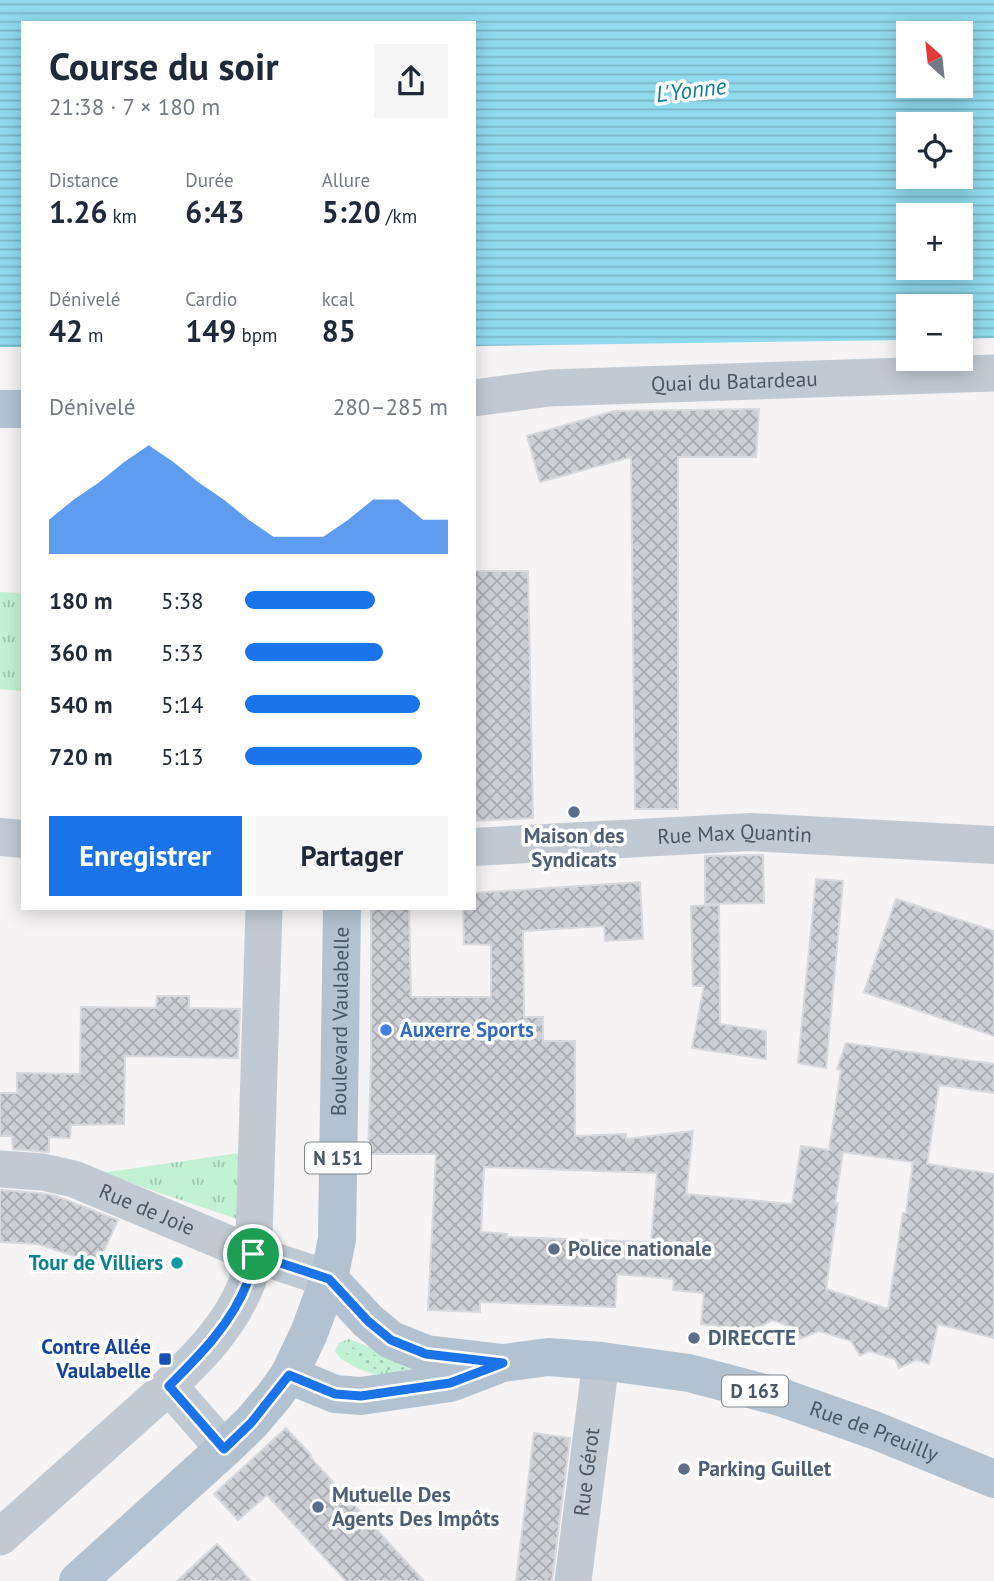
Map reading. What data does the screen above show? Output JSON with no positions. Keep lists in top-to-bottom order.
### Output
{
  "streets": {
    "main road": [
      "Boulevard Vaulabelle",
      "N 151",
      "D 163",
      "Rue de Preuilly"
    ],
    "street": [
      "Quai du Batardeau",
      "Rue Max Quantin",
      "Rue de Joie",
      "Rue Gérot"
    ]
  },
  "crossings": [
    ["Boulevard Vaulabelle", "Rue de Joie"],
    ["Boulevard Vaulabelle", "Rue de Preuilly"],
    ["Rue de Joie", "Rue de Preuilly"],
    ["Rue de Preuilly", "Rue Gérot"]
  ],
  "water": ["L'Yonne"],
  "places": {
    "other": [
      "Maison des Syndicats",
      "Auxerre Sports",
      "Police nationale",
      "Tour de Villiers",
      "DIRECCTE",
      "Parking Guillet",
      "Mutuelle Des Agents Des Impôts"
    ],
    "transit": ["Contre Allée Vaulabelle"]
  },
  "north": "top left",
  "page": {
    "map_buttons": ["+", "−"],
    "heading": ["Course du soir", "21:38 · 7 × 180 m"],
    "stats": [
      ["Distance", "1.26 km"],
      ["Durée", "6:43"],
      ["Allure", "5:20 /km"],
      ["Dénivelé", "42 m"],
      ["Cardio", "149 bpm"],
      ["kcal", "85"]
    ],
    "chart": ["Dénivelé", "280–285 m"],
    "list": [
      {
        "name": "180 m",
        "note": "5:38"
      },
      {
        "name": "360 m",
        "note": "5:33"
      },
      {
        "name": "540 m",
        "note": "5:14"
      },
      {
        "name": "720 m",
        "note": "5:13"
      }
    ],
    "buttons": ["Enregistrer", "Partager"]
  }
}
